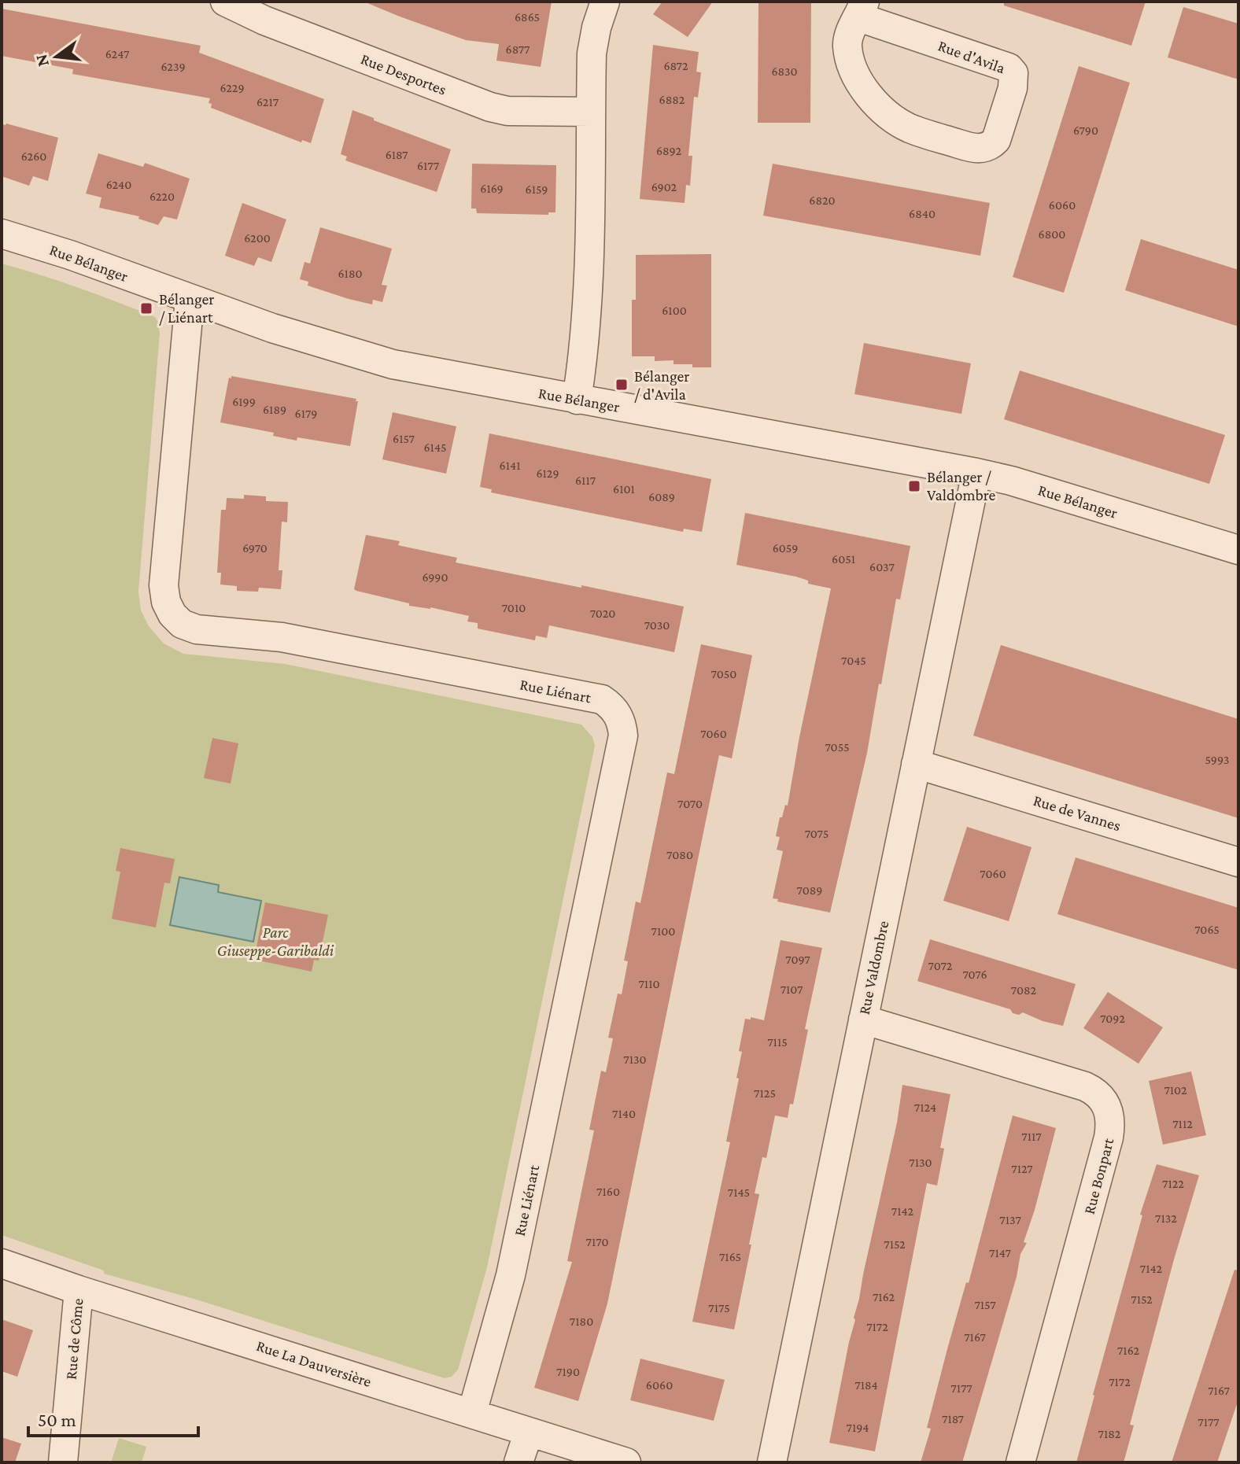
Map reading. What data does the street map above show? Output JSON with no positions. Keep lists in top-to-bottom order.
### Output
{
  "streets": {
    "street": [
      "Rue d'Avila",
      "Rue Desportes",
      "Rue Bélanger",
      "Rue Liénart",
      "Rue de Vannes",
      "Rue Valdombre",
      "Rue Bonpart",
      "Rue de Côme",
      "Rue La Dauversière"
    ]
  },
  "crossings": [
    ["Rue Bélanger", "Rue Liénart"],
    ["Rue Bélanger", "Rue Valdombre"],
    ["Rue Liénart", "Rue La Dauversière"],
    ["Rue de Vannes", "Rue Valdombre"],
    ["Rue Valdombre", "Rue Bonpart"],
    ["Rue de Côme", "Rue La Dauversière"]
  ],
  "parks": ["Parc Giuseppe-Garibaldi"],
  "places": {
    "transit": ["Bélanger / Liénart", "Bélanger / d'Avila", "Bélanger / Valdombre"]
  },
  "house_numbers": [
    "6865",
    "6877",
    "6247",
    "6872",
    "6239",
    "6830",
    "6229",
    "6882",
    "6217",
    "6790",
    "6892",
    "6187",
    "6260",
    "6177",
    "6240",
    "6902",
    "6169",
    "6159",
    "6220",
    "6820",
    "6060",
    "6840",
    "6800",
    "6200",
    "6180",
    "6100",
    "6199",
    "6189",
    "6179",
    "6157",
    "6145",
    "6141",
    "6129",
    "6117",
    "6101",
    "6089",
    "6970",
    "6059",
    "6051",
    "6037",
    "6990",
    "7010",
    "7020",
    "7030",
    "7045",
    "7050",
    "7060",
    "7055",
    "5993",
    "7070",
    "7075",
    "7080",
    "7060",
    "7089",
    "7065",
    "7100",
    "7097",
    "7072",
    "7076",
    "7110",
    "7107",
    "7082",
    "7092",
    "7115",
    "7130",
    "7102",
    "7125",
    "7124",
    "7140",
    "7112",
    "7117",
    "7130",
    "7127",
    "7122",
    "7160",
    "7145",
    "7142",
    "7132",
    "7137",
    "7170",
    "7152",
    "7147",
    "7165",
    "7142",
    "7162",
    "7152",
    "7157",
    "7175",
    "7180",
    "7172",
    "7167",
    "7162",
    "7190",
    "7172",
    "6060",
    "7184",
    "7177",
    "7167",
    "7187",
    "7177",
    "7194",
    "7182"
  ],
  "scale_bar": "50 m",
  "north": "left"
}
